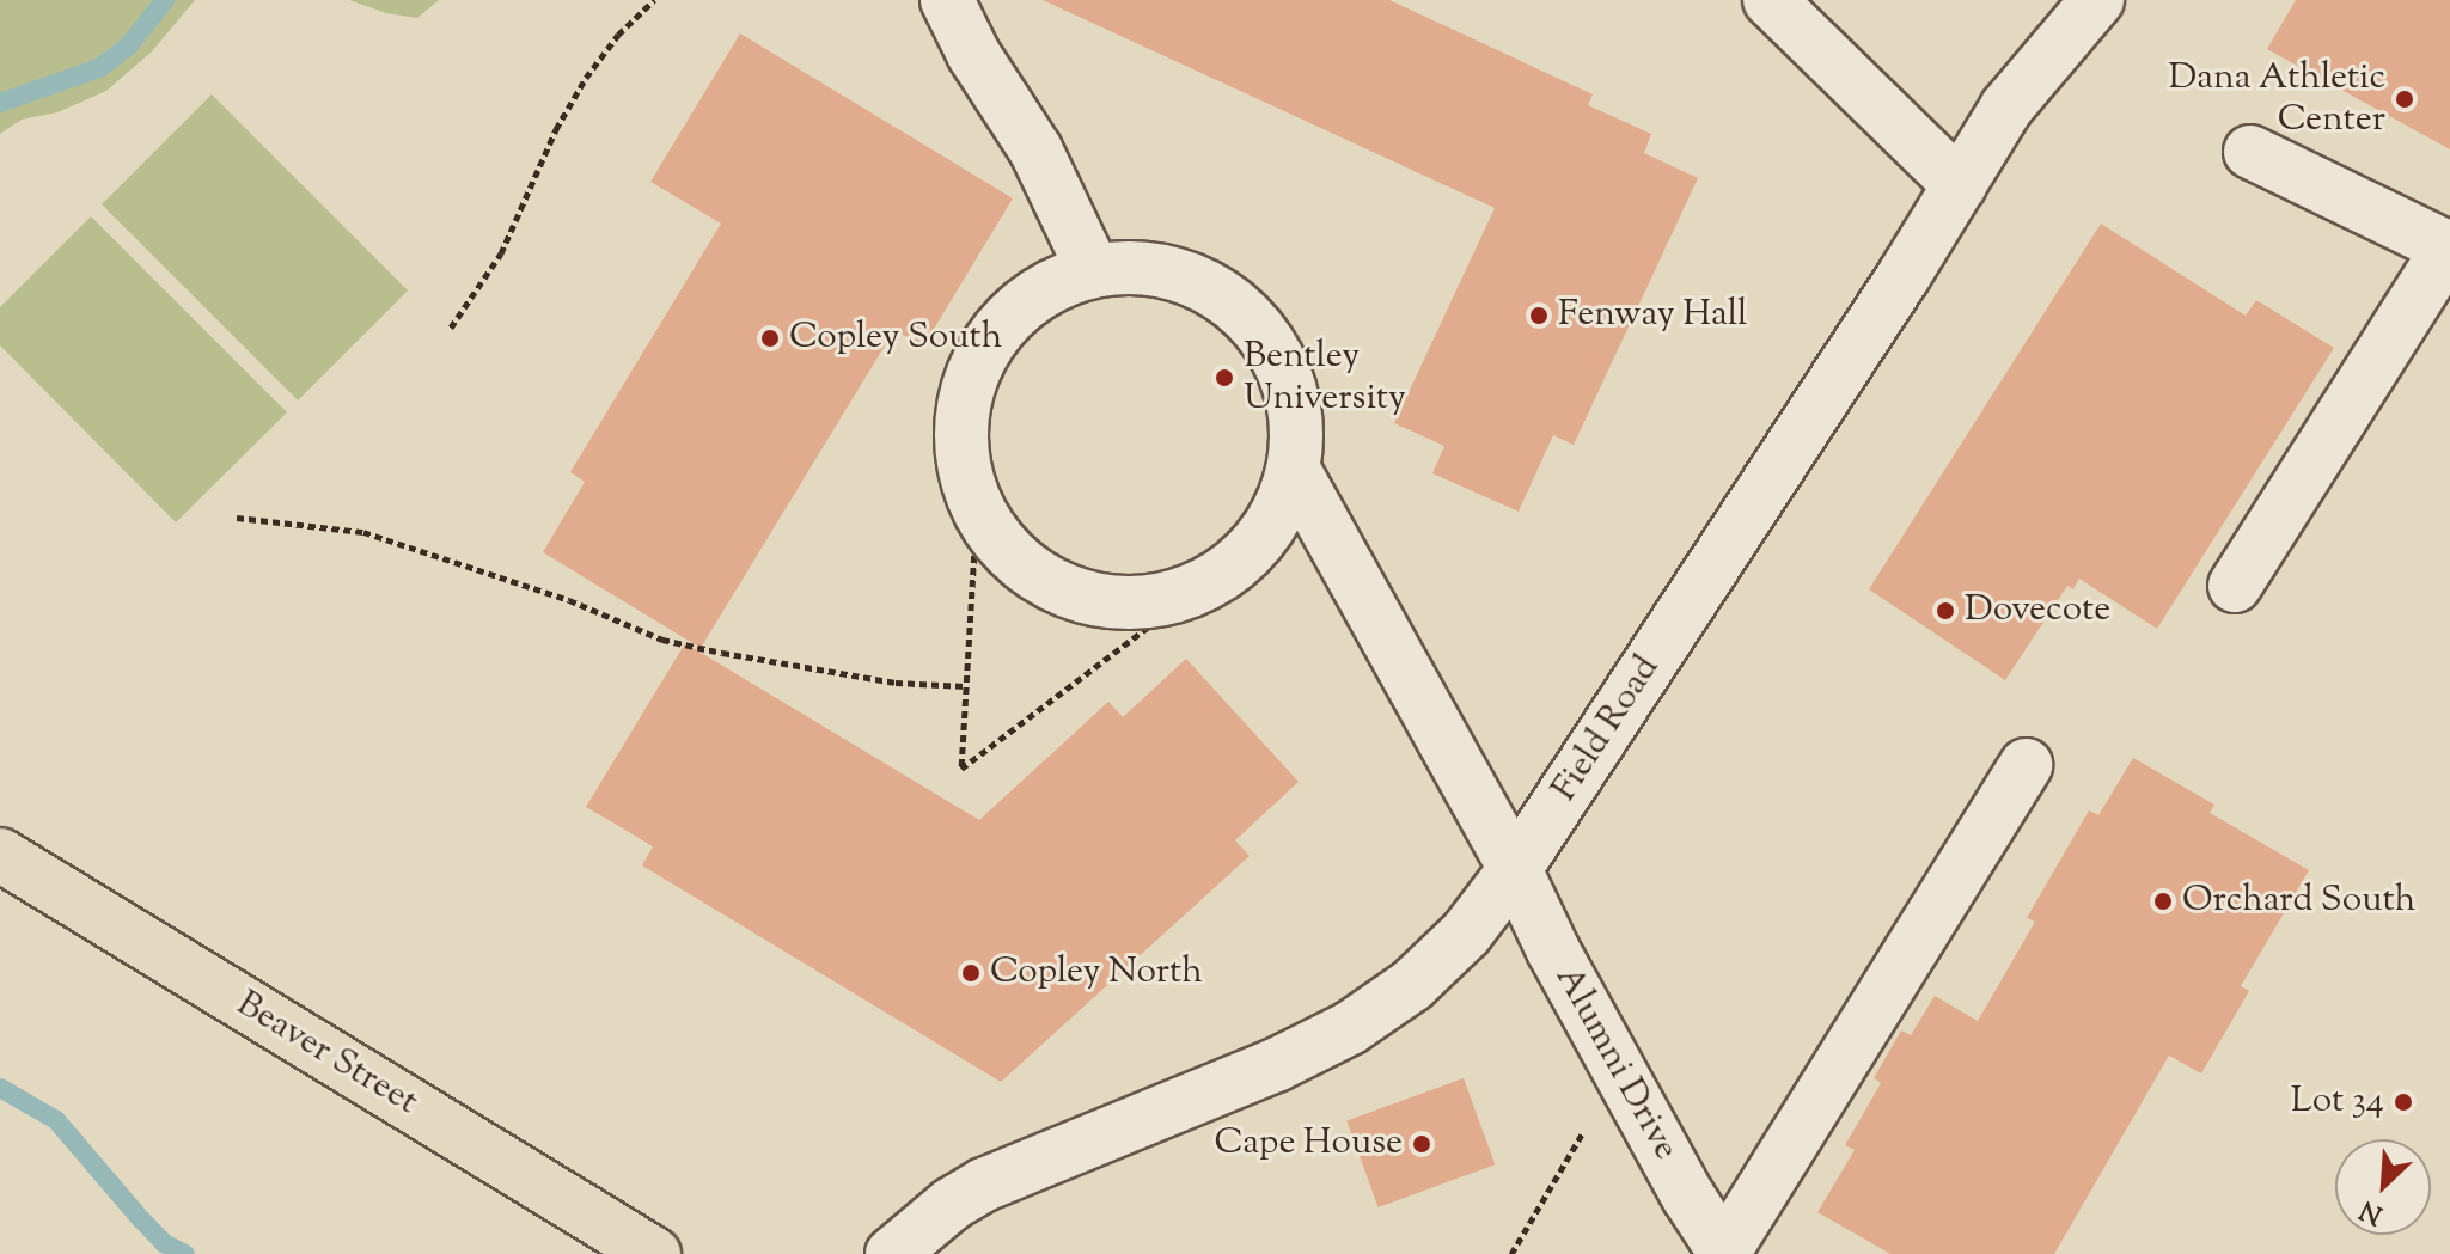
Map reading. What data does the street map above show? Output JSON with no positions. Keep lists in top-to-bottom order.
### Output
{
  "streets": {
    "main road": ["Beaver Street"],
    "lane": ["Field Road", "Alumni Drive"]
  },
  "crossings": [
    ["Field Road", "Alumni Drive"]
  ],
  "places": [
    "Dana Athletic Center",
    "Fenway Hall",
    "Copley South",
    "Bentley University",
    "Dovecote",
    "Orchard South",
    "Copley North",
    "Lot 34",
    "Cape House"
  ],
  "north": "bottom left"
}
